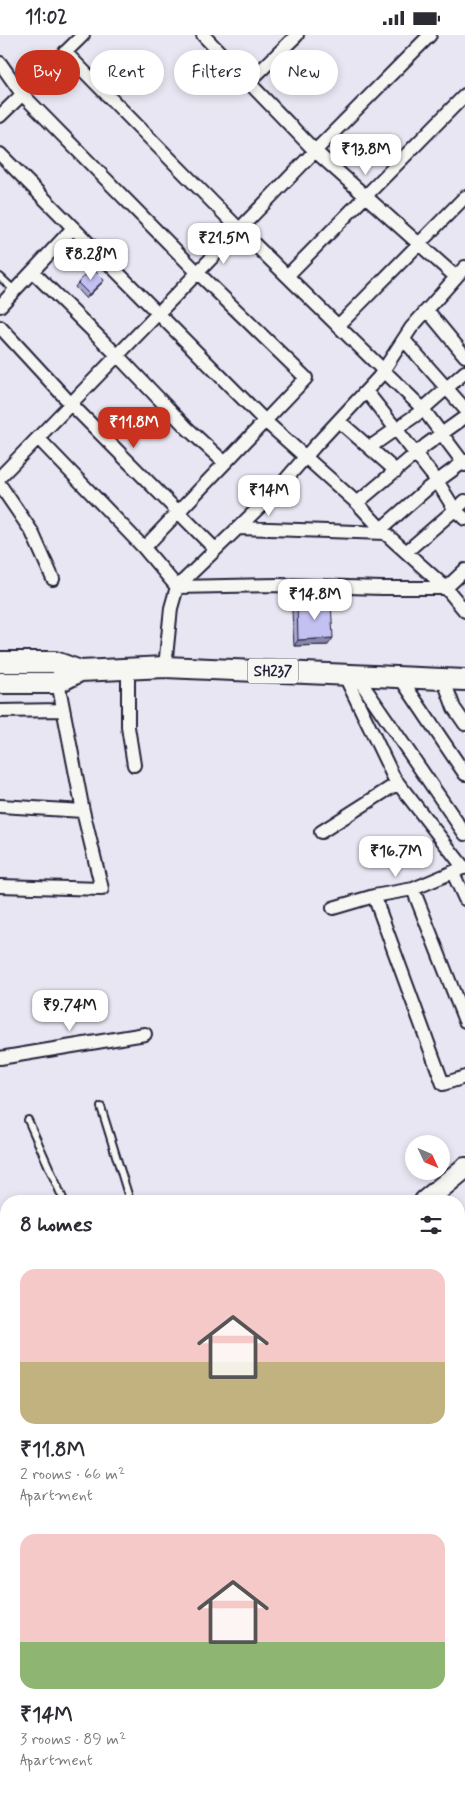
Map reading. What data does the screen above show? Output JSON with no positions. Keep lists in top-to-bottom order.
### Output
{
  "streets": {
    "main road": ["SH237"]
  },
  "north": "bottom right",
  "page": {
    "status": "11:02",
    "chip": [
      "Buy",
      "Rent",
      "Filters",
      "New"
    ],
    "price": [
      "₹13.8M",
      "₹21.5M",
      "₹8.28M",
      "₹11.8M",
      "₹14M",
      "₹14.8M",
      "₹16.7M",
      "₹9.74M"
    ],
    "heading": "8 homes",
    "list": [
      {
        "name": "₹11.8M",
        "note": "2 rooms · 66 m² · Apartment"
      },
      {
        "name": "₹14M",
        "note": "3 rooms · 89 m² · Apartment"
      }
    ]
  }
}
